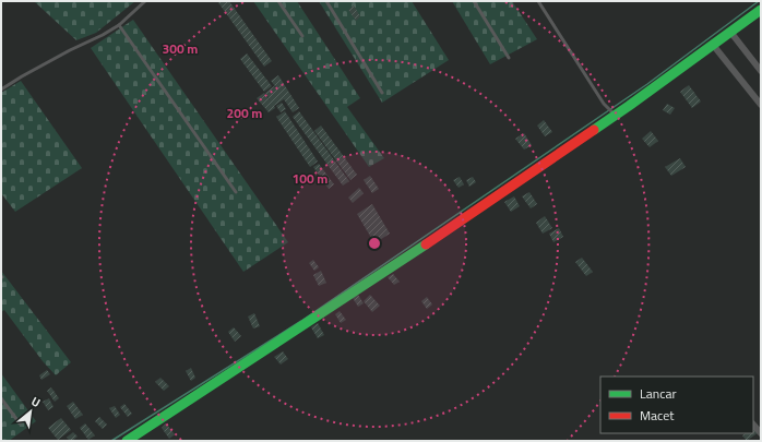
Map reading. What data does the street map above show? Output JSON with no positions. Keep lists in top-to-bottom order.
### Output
{
  "legend": ["Lancar", "Macet"],
  "north": "top right",
  "rings": ["300 m", "200 m", "100 m"]
}
